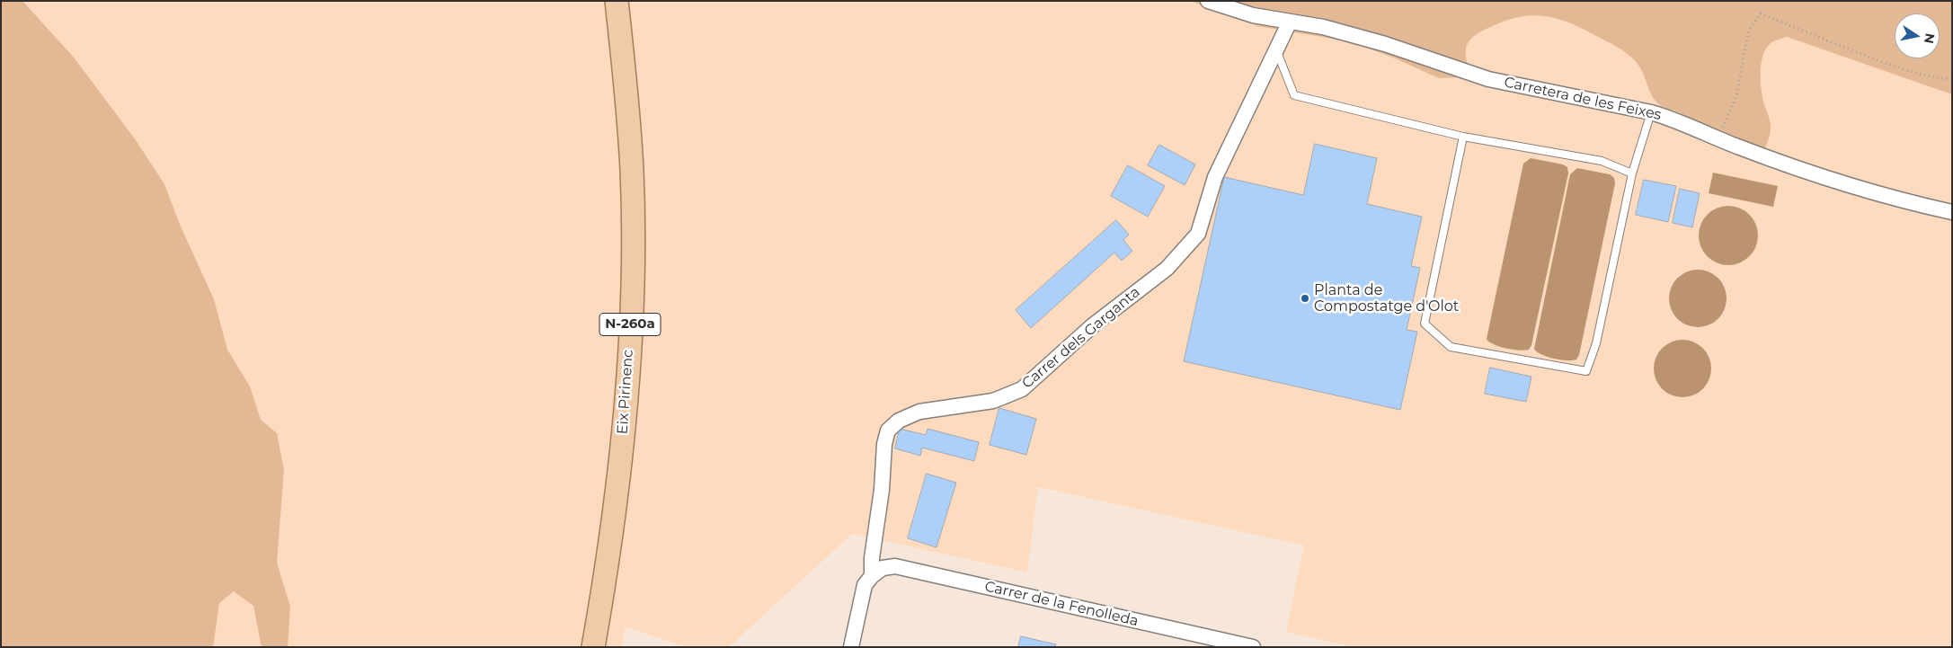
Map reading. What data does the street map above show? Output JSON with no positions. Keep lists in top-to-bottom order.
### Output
{
  "streets": {
    "main road": ["N-260a", "Eix Pirinenc"],
    "street": ["Carretera de les Feixes", "Carrer dels Garganta", "Carrer de la Fenolleda"]
  },
  "crossings": [
    ["Carretera de les Feixes", "Carrer dels Garganta"],
    ["Carrer dels Garganta", "Carrer de la Fenolleda"]
  ],
  "places": ["Planta de Compostatge d'Olot"],
  "north": "right"
}
